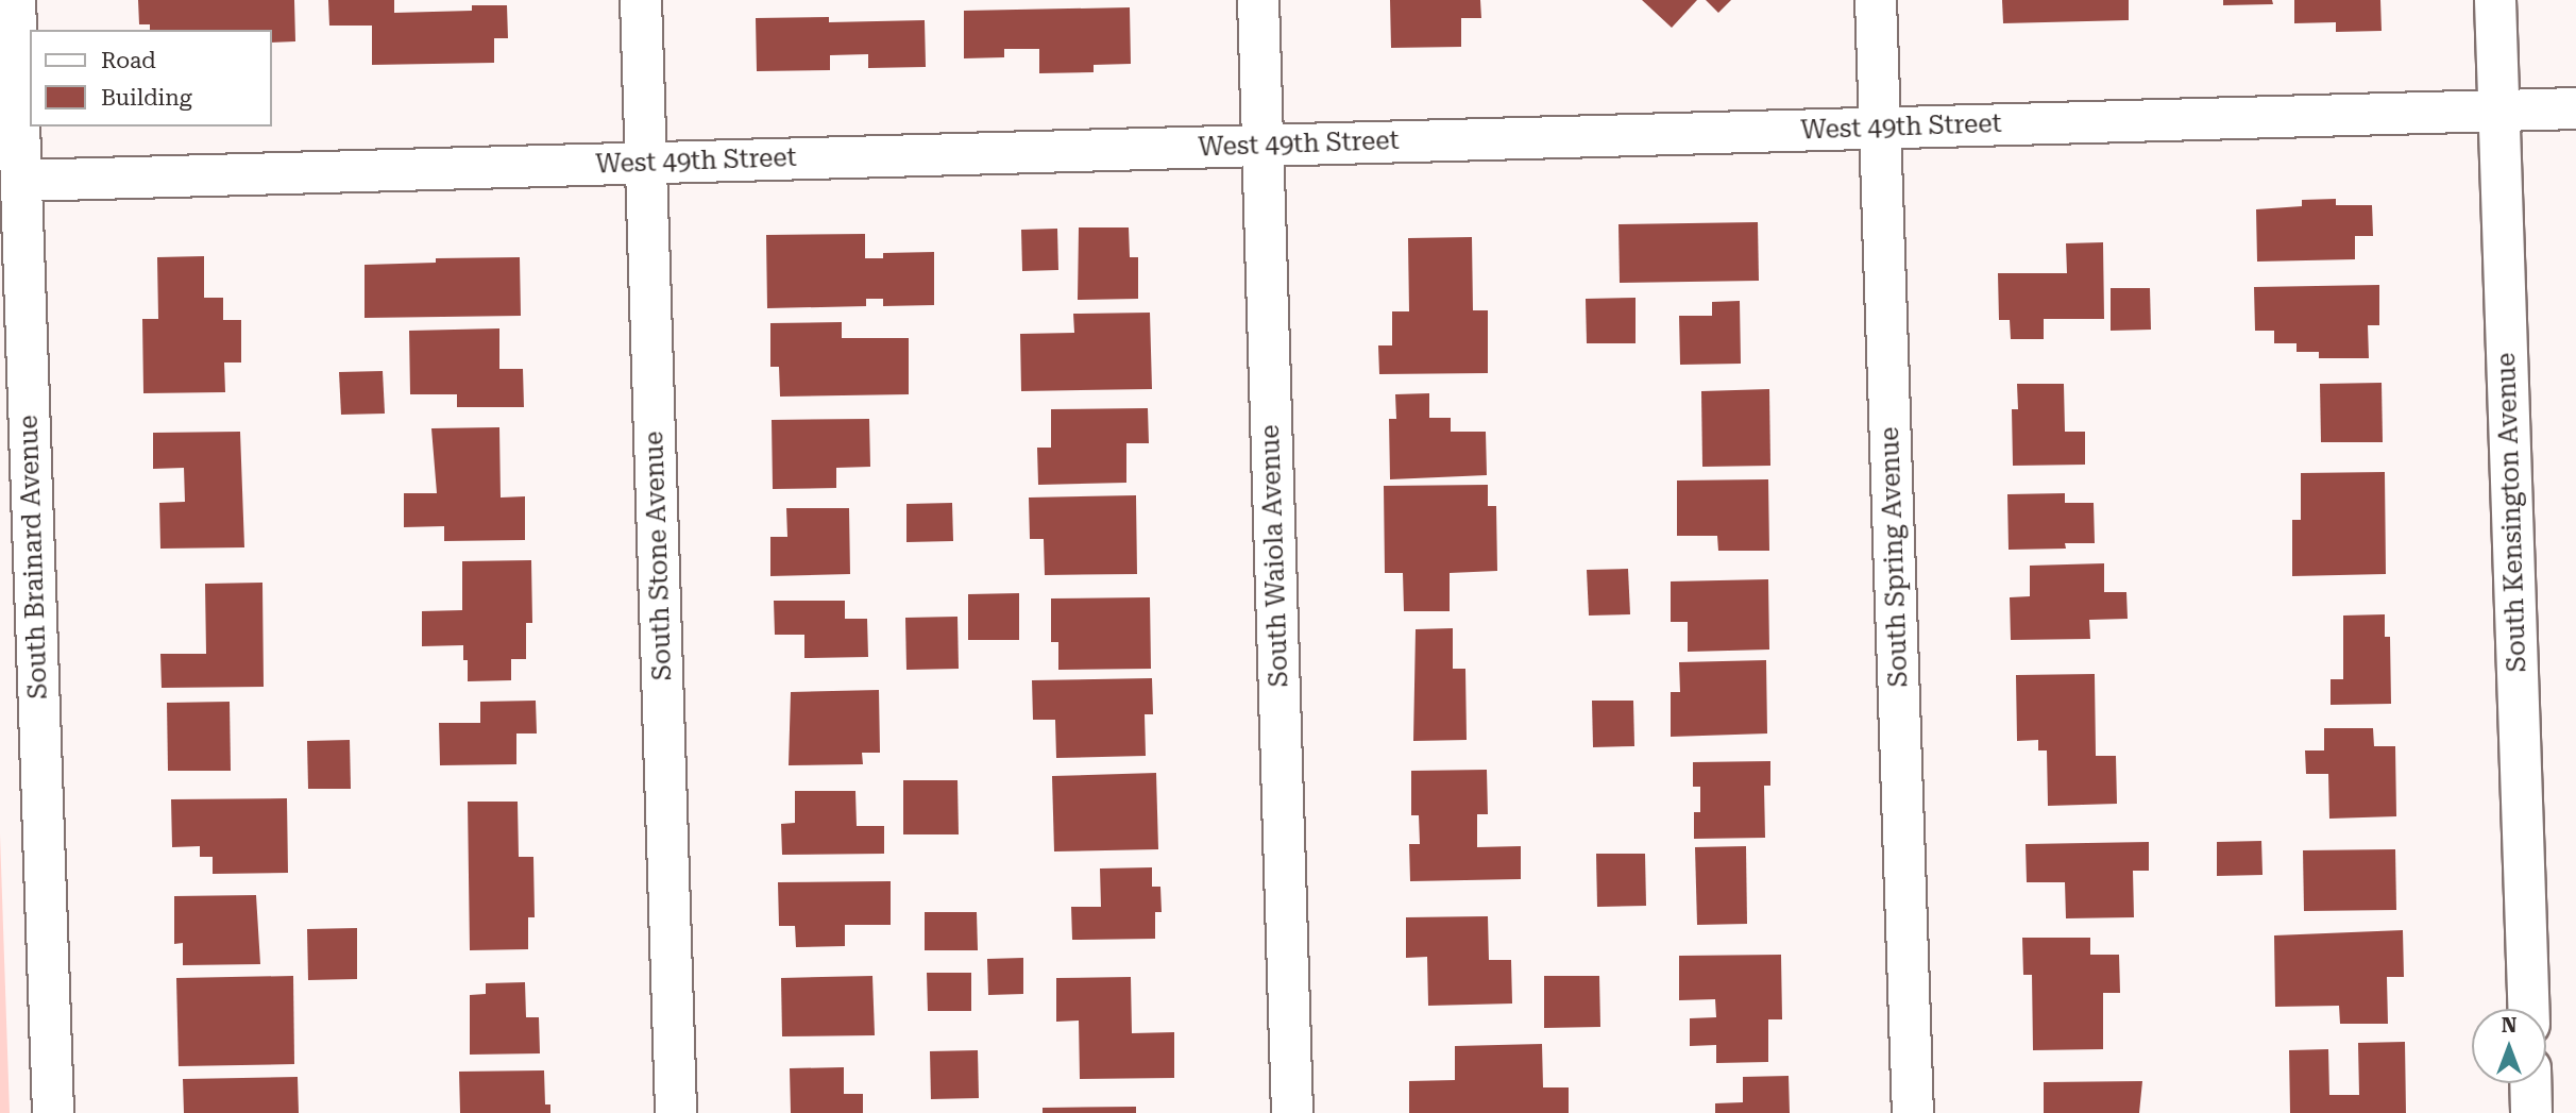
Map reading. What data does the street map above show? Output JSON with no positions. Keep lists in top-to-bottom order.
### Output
{
  "streets": {
    "street": [
      "West 49th Street",
      "South Kensington Avenue",
      "South Stone Avenue",
      "South Waiola Avenue",
      "South Brainard Avenue",
      "South Spring Avenue"
    ]
  },
  "crossings": [
    ["West 49th Street", "South Kensington Avenue"],
    ["West 49th Street", "South Stone Avenue"],
    ["West 49th Street", "South Waiola Avenue"],
    ["West 49th Street", "South Brainard Avenue"],
    ["West 49th Street", "South Spring Avenue"]
  ],
  "legend": ["Road", "Building"],
  "north": "top"
}
